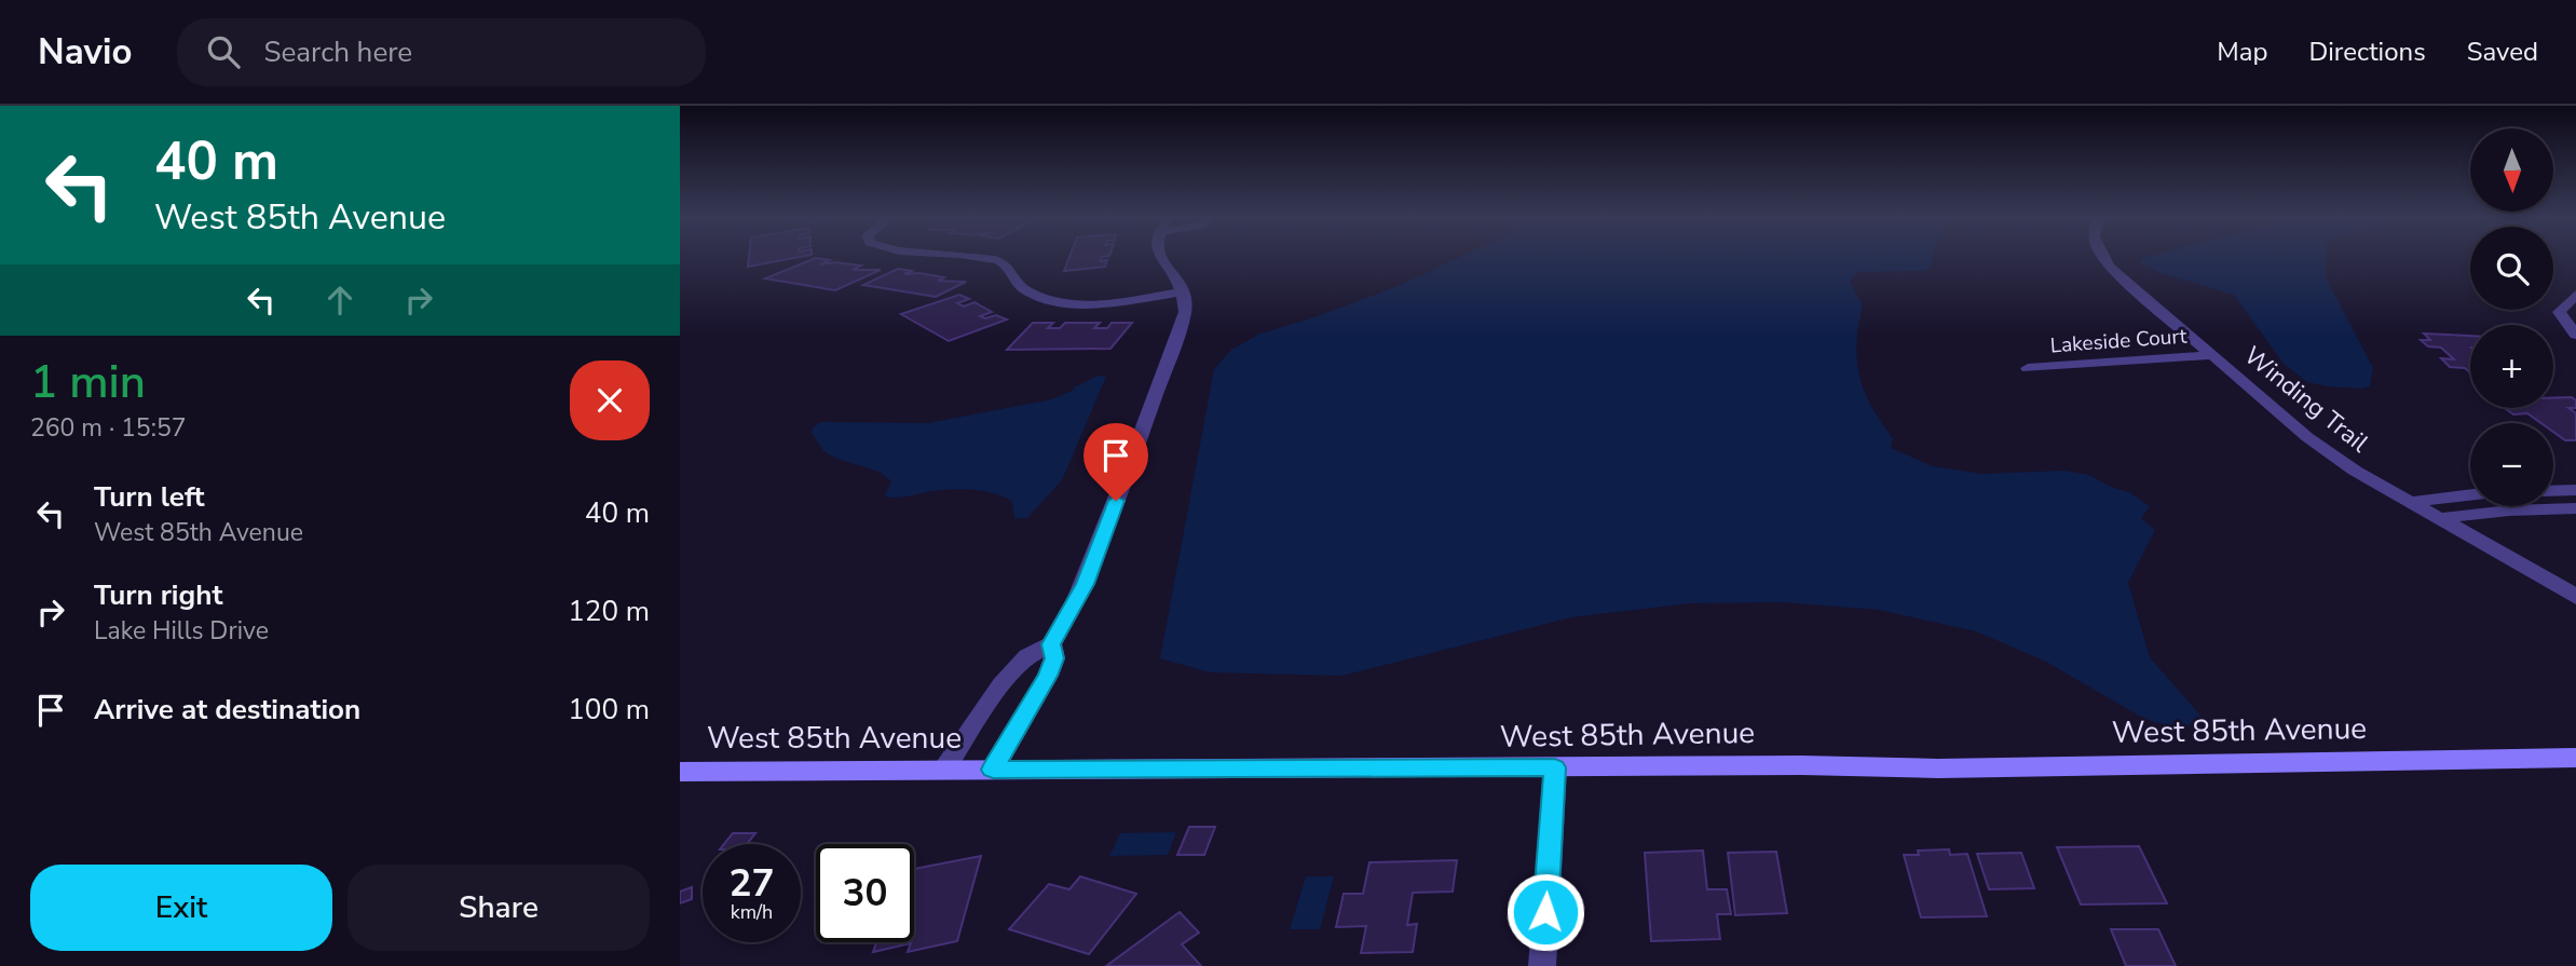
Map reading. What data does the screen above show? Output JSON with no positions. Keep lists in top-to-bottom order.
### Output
{
  "streets": {
    "street": ["Lakeside Court", "Winding Trail", "West 85th Avenue"]
  },
  "crossings": [
    ["Lakeside Court", "Winding Trail"]
  ],
  "north": "bottom",
  "page": {
    "header": "Navio",
    "search": "Search here",
    "nav": ["Map", "Directions", "Saved"],
    "turn": ["40 m", "West 85th Avenue"],
    "map_buttons": ["+", "−"],
    "heading": ["1 min", "260 m · 15:57"],
    "list": [
      {
        "name": "Turn left",
        "note": "West 85th Avenue",
        "value": "40 m"
      },
      {
        "name": "Turn right",
        "note": "Lake Hills Drive",
        "value": "120 m"
      },
      {
        "name": "Arrive at destination",
        "value": "100 m"
      }
    ],
    "speed": "27 km/h",
    "limit": "30",
    "buttons": ["Exit", "Share"]
  }
}
